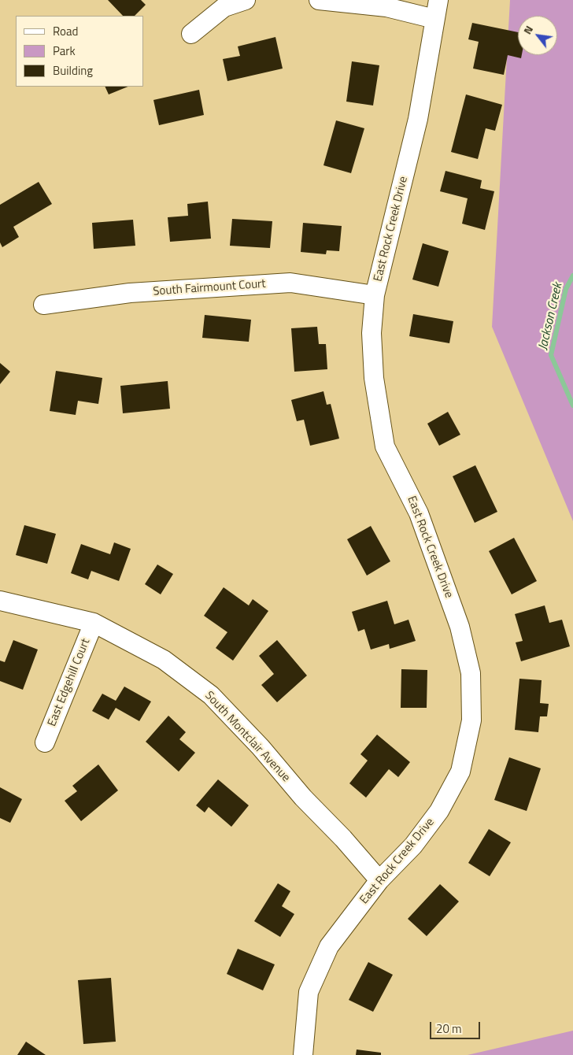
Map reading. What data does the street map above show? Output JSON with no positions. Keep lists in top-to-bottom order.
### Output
{
  "streets": {
    "street": [
      "East Rock Creek Drive",
      "South Fairmount Court",
      "East Edgehill Court",
      "South Montclair Avenue"
    ]
  },
  "crossings": [
    ["East Rock Creek Drive", "South Fairmount Court"],
    ["East Rock Creek Drive", "South Montclair Avenue"],
    ["East Edgehill Court", "South Montclair Avenue"]
  ],
  "water": ["Jackson Creek"],
  "legend": ["Road", "Park", "Building"],
  "scale_bar": "20 m",
  "north": "top left"
}
